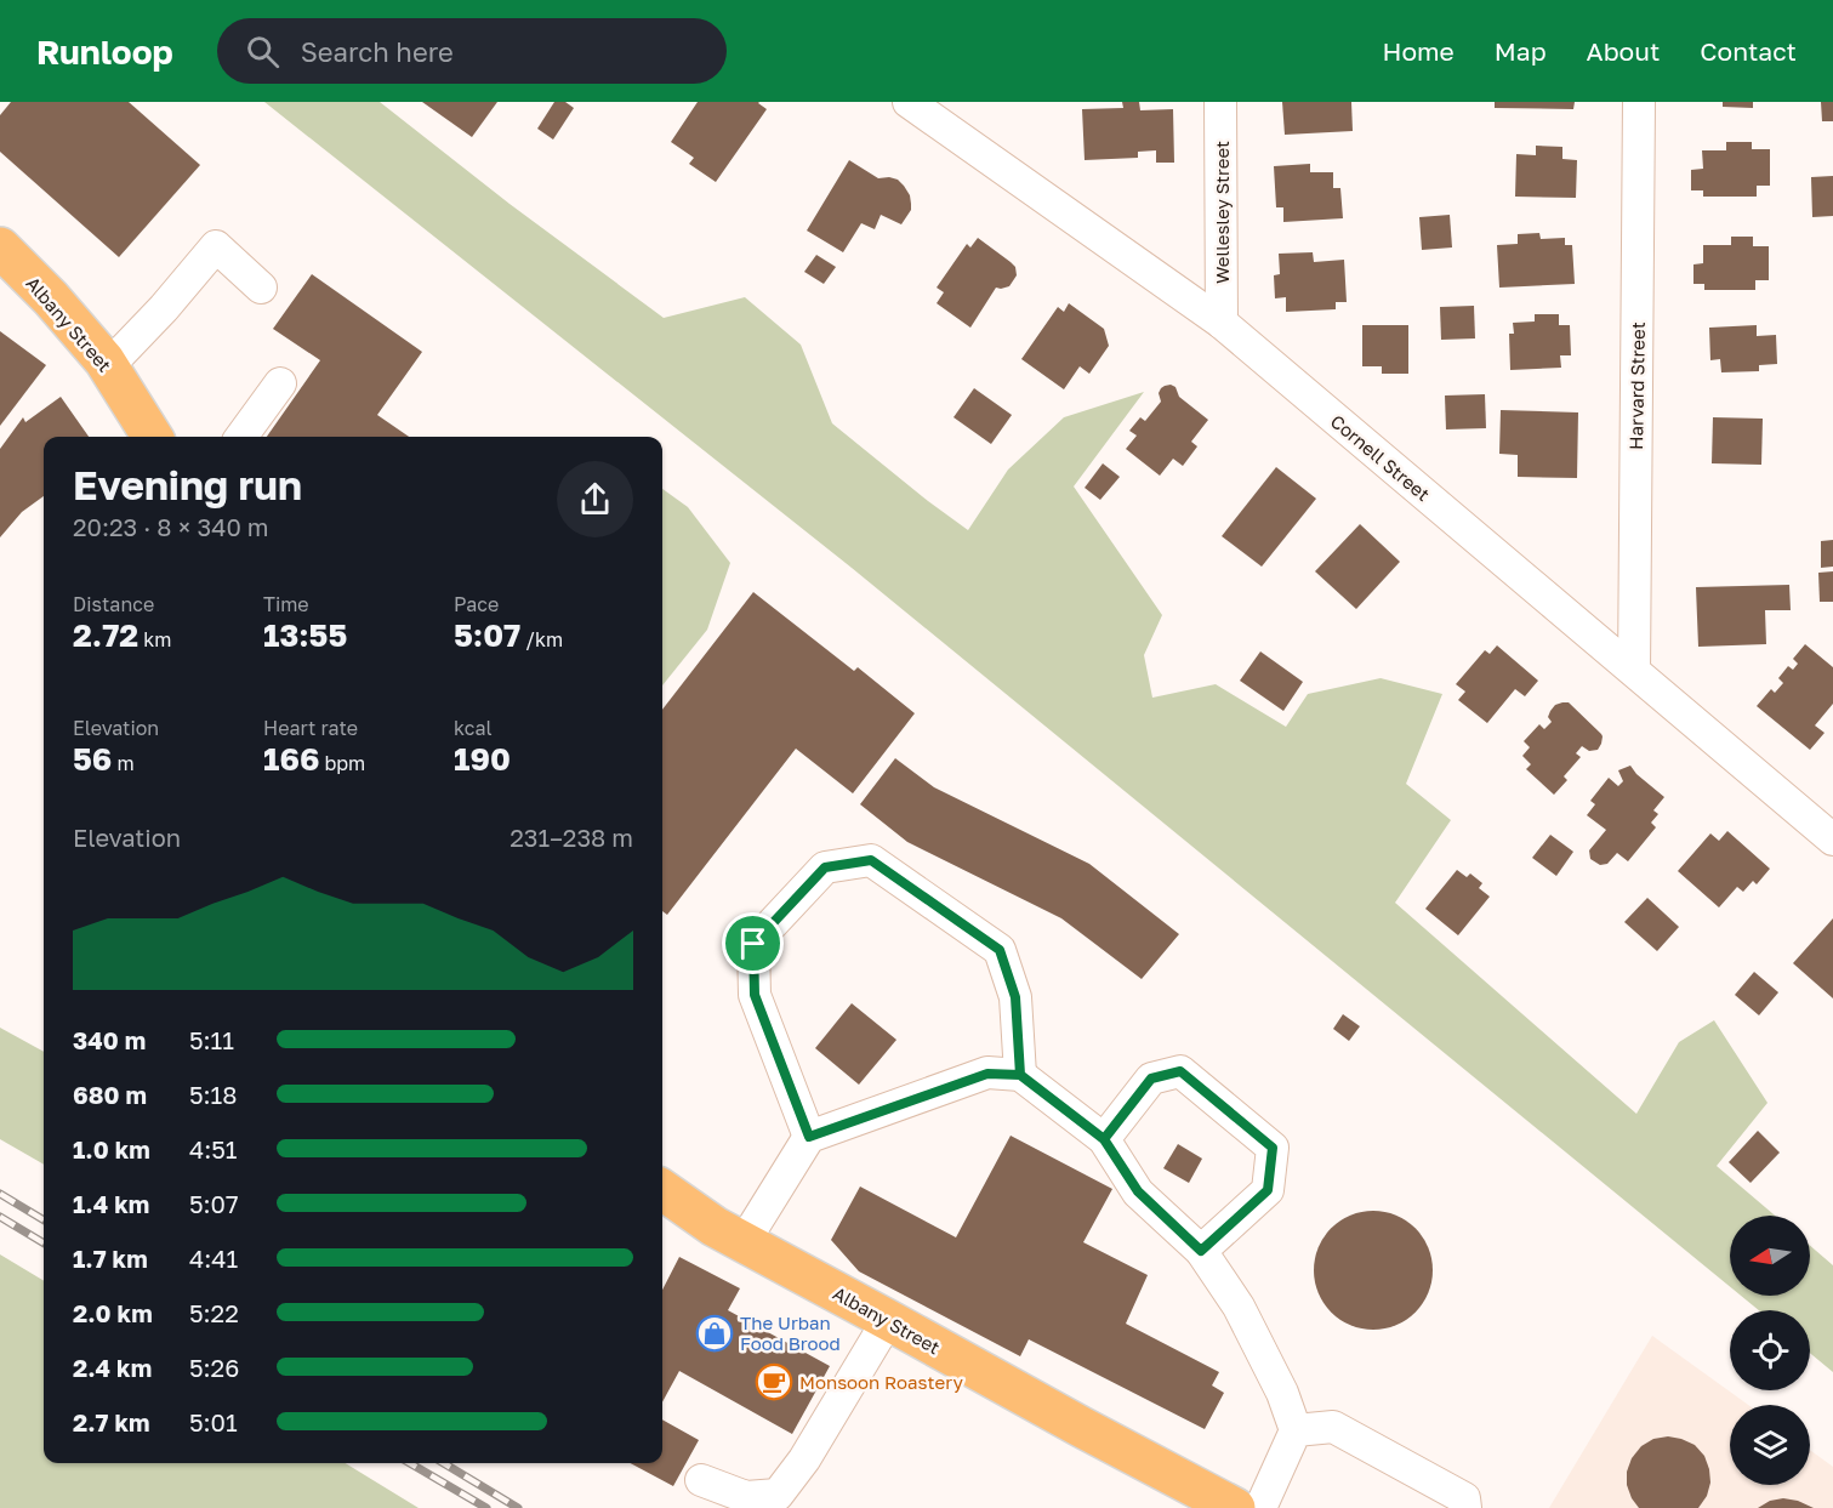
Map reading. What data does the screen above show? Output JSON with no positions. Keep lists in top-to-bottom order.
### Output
{
  "streets": {
    "main road": ["Albany Street"],
    "street": ["Wellesley Street", "Harvard Street", "Cornell Street"]
  },
  "crossings": [
    ["Wellesley Street", "Cornell Street"],
    ["Harvard Street", "Cornell Street"]
  ],
  "places": {
    "shop": ["The Urban Food Brood"],
    "cafe": ["Monsoon Roastery"]
  },
  "north": "left",
  "page": {
    "header": "Runloop",
    "search": "Search here",
    "nav": [
      "Home",
      "Map",
      "About",
      "Contact"
    ],
    "heading": ["Evening run", "20:23 · 8 × 340 m"],
    "stats": [
      ["Distance", "2.72 km"],
      ["Time", "13:55"],
      ["Pace", "5:07 /km"],
      ["Elevation", "56 m"],
      ["Heart rate", "166 bpm"],
      ["kcal", "190"]
    ],
    "chart": ["Elevation", "231–238 m"],
    "list": [
      {
        "name": "340 m",
        "note": "5:11"
      },
      {
        "name": "680 m",
        "note": "5:18"
      },
      {
        "name": "1.0 km",
        "note": "4:51"
      },
      {
        "name": "1.4 km",
        "note": "5:07"
      },
      {
        "name": "1.7 km",
        "note": "4:41"
      },
      {
        "name": "2.0 km",
        "note": "5:22"
      },
      {
        "name": "2.4 km",
        "note": "5:26"
      },
      {
        "name": "2.7 km",
        "note": "5:01"
      }
    ]
  }
}
